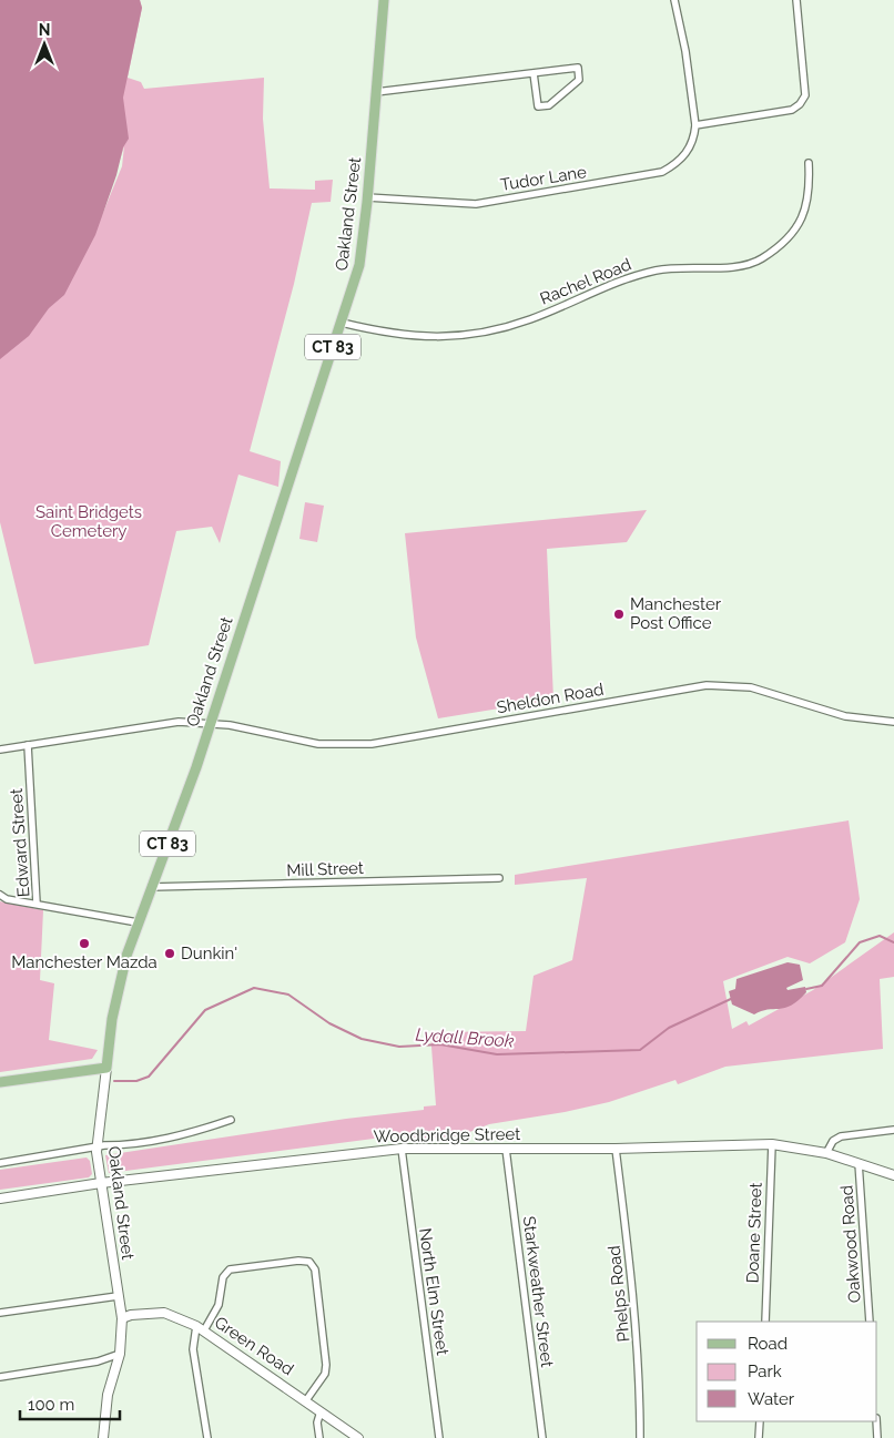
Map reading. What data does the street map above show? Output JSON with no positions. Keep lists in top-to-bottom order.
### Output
{
  "streets": {
    "main road": [
      "Oakland Street",
      "CT 83",
      "Woodbridge Street",
      "Green Road"
    ],
    "street": [
      "Tudor Lane",
      "Rachel Road",
      "Sheldon Road",
      "Edward Street",
      "Mill Street",
      "Doane Street",
      "Oakwood Road",
      "North Elm Street",
      "Starkweather Street",
      "Phelps Road"
    ]
  },
  "crossings": [
    ["Tudor Lane", "Oakland Street"],
    ["Oakland Street", "Rachel Road"],
    ["Oakland Street", "Sheldon Road"],
    ["Oakland Street", "Edward Street"],
    ["Oakland Street", "Mill Street"],
    ["Oakland Street", "Woodbridge Street"],
    ["Oakland Street", "Green Road"],
    ["Sheldon Road", "Edward Street"],
    ["Woodbridge Street", "Doane Street"],
    ["Woodbridge Street", "Oakwood Road"],
    ["Woodbridge Street", "North Elm Street"],
    ["Woodbridge Street", "Starkweather Street"],
    ["Woodbridge Street", "Phelps Road"]
  ],
  "water": ["Lydall Brook"],
  "parks": ["Saint Bridgets Cemetery"],
  "places": ["Manchester Post Office", "Manchester Mazda", "Dunkin'"],
  "legend": ["Road", "Park", "Water"],
  "scale_bar": "100 m",
  "north": "top"
}
